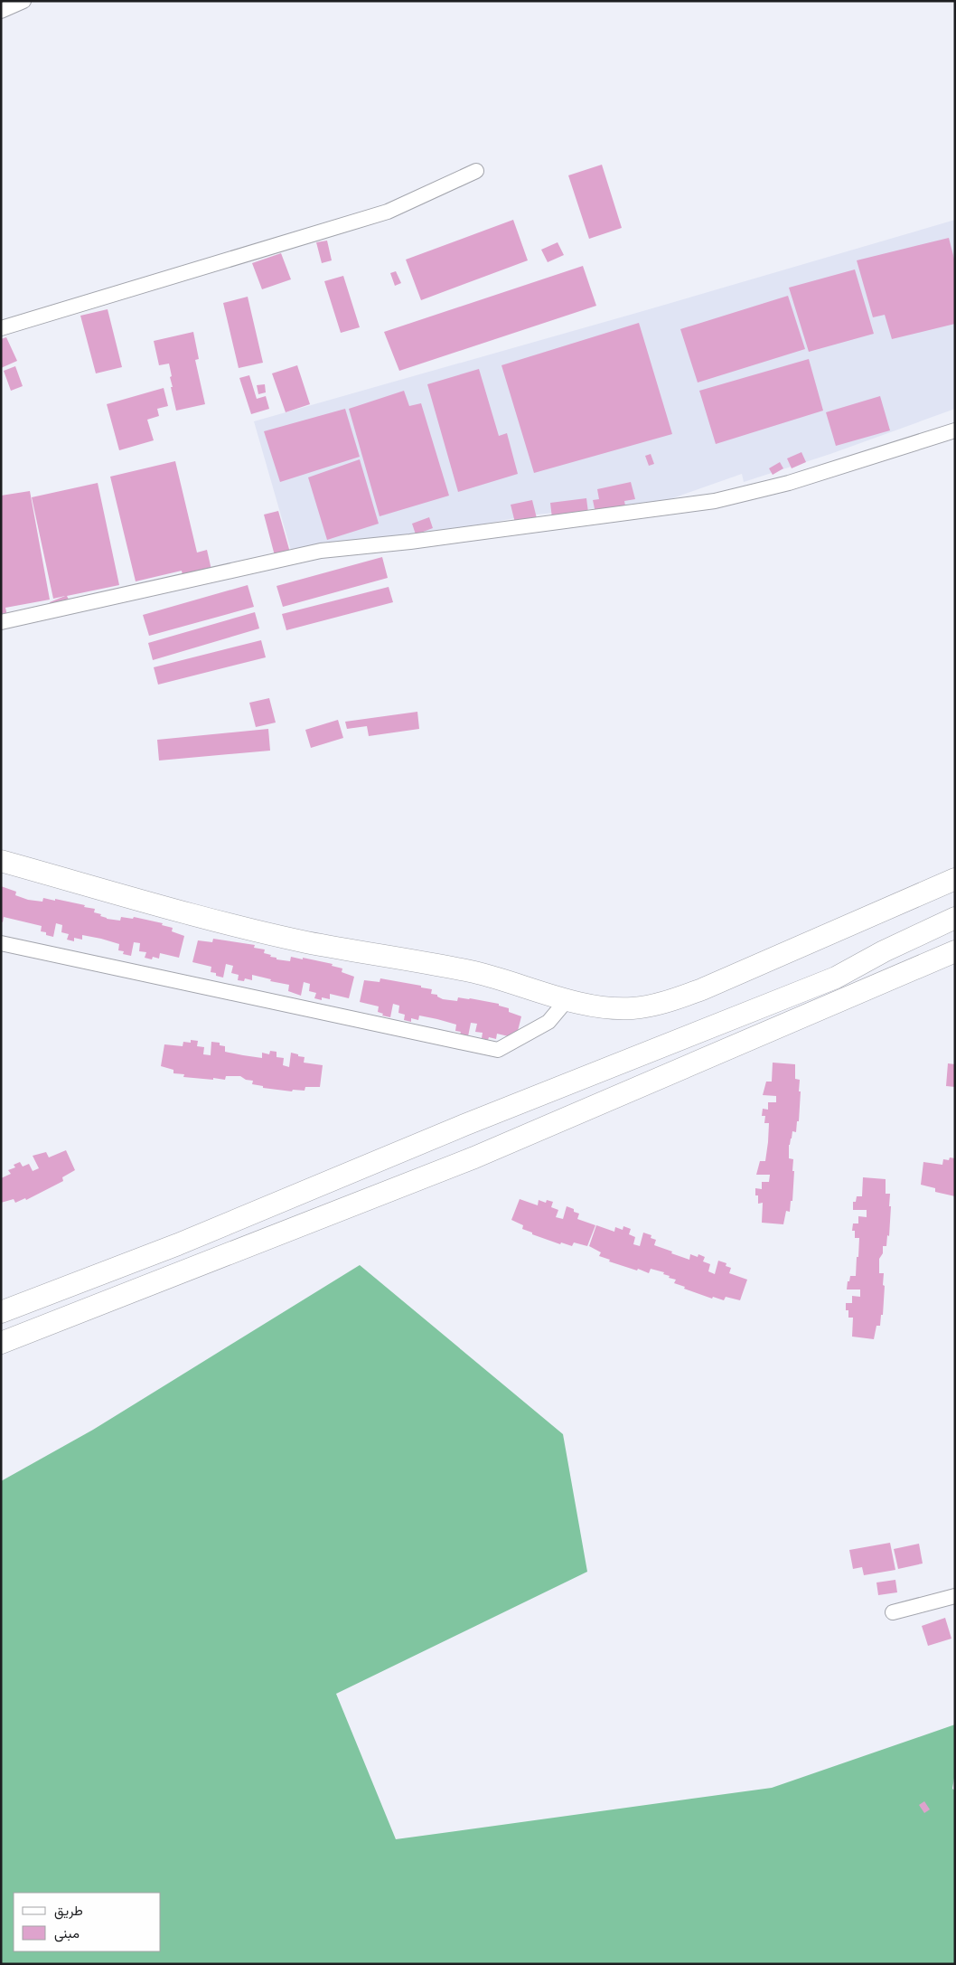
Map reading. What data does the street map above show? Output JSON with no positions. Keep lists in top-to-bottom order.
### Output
{
  "legend": ["طريق", "مبنى"]
}
